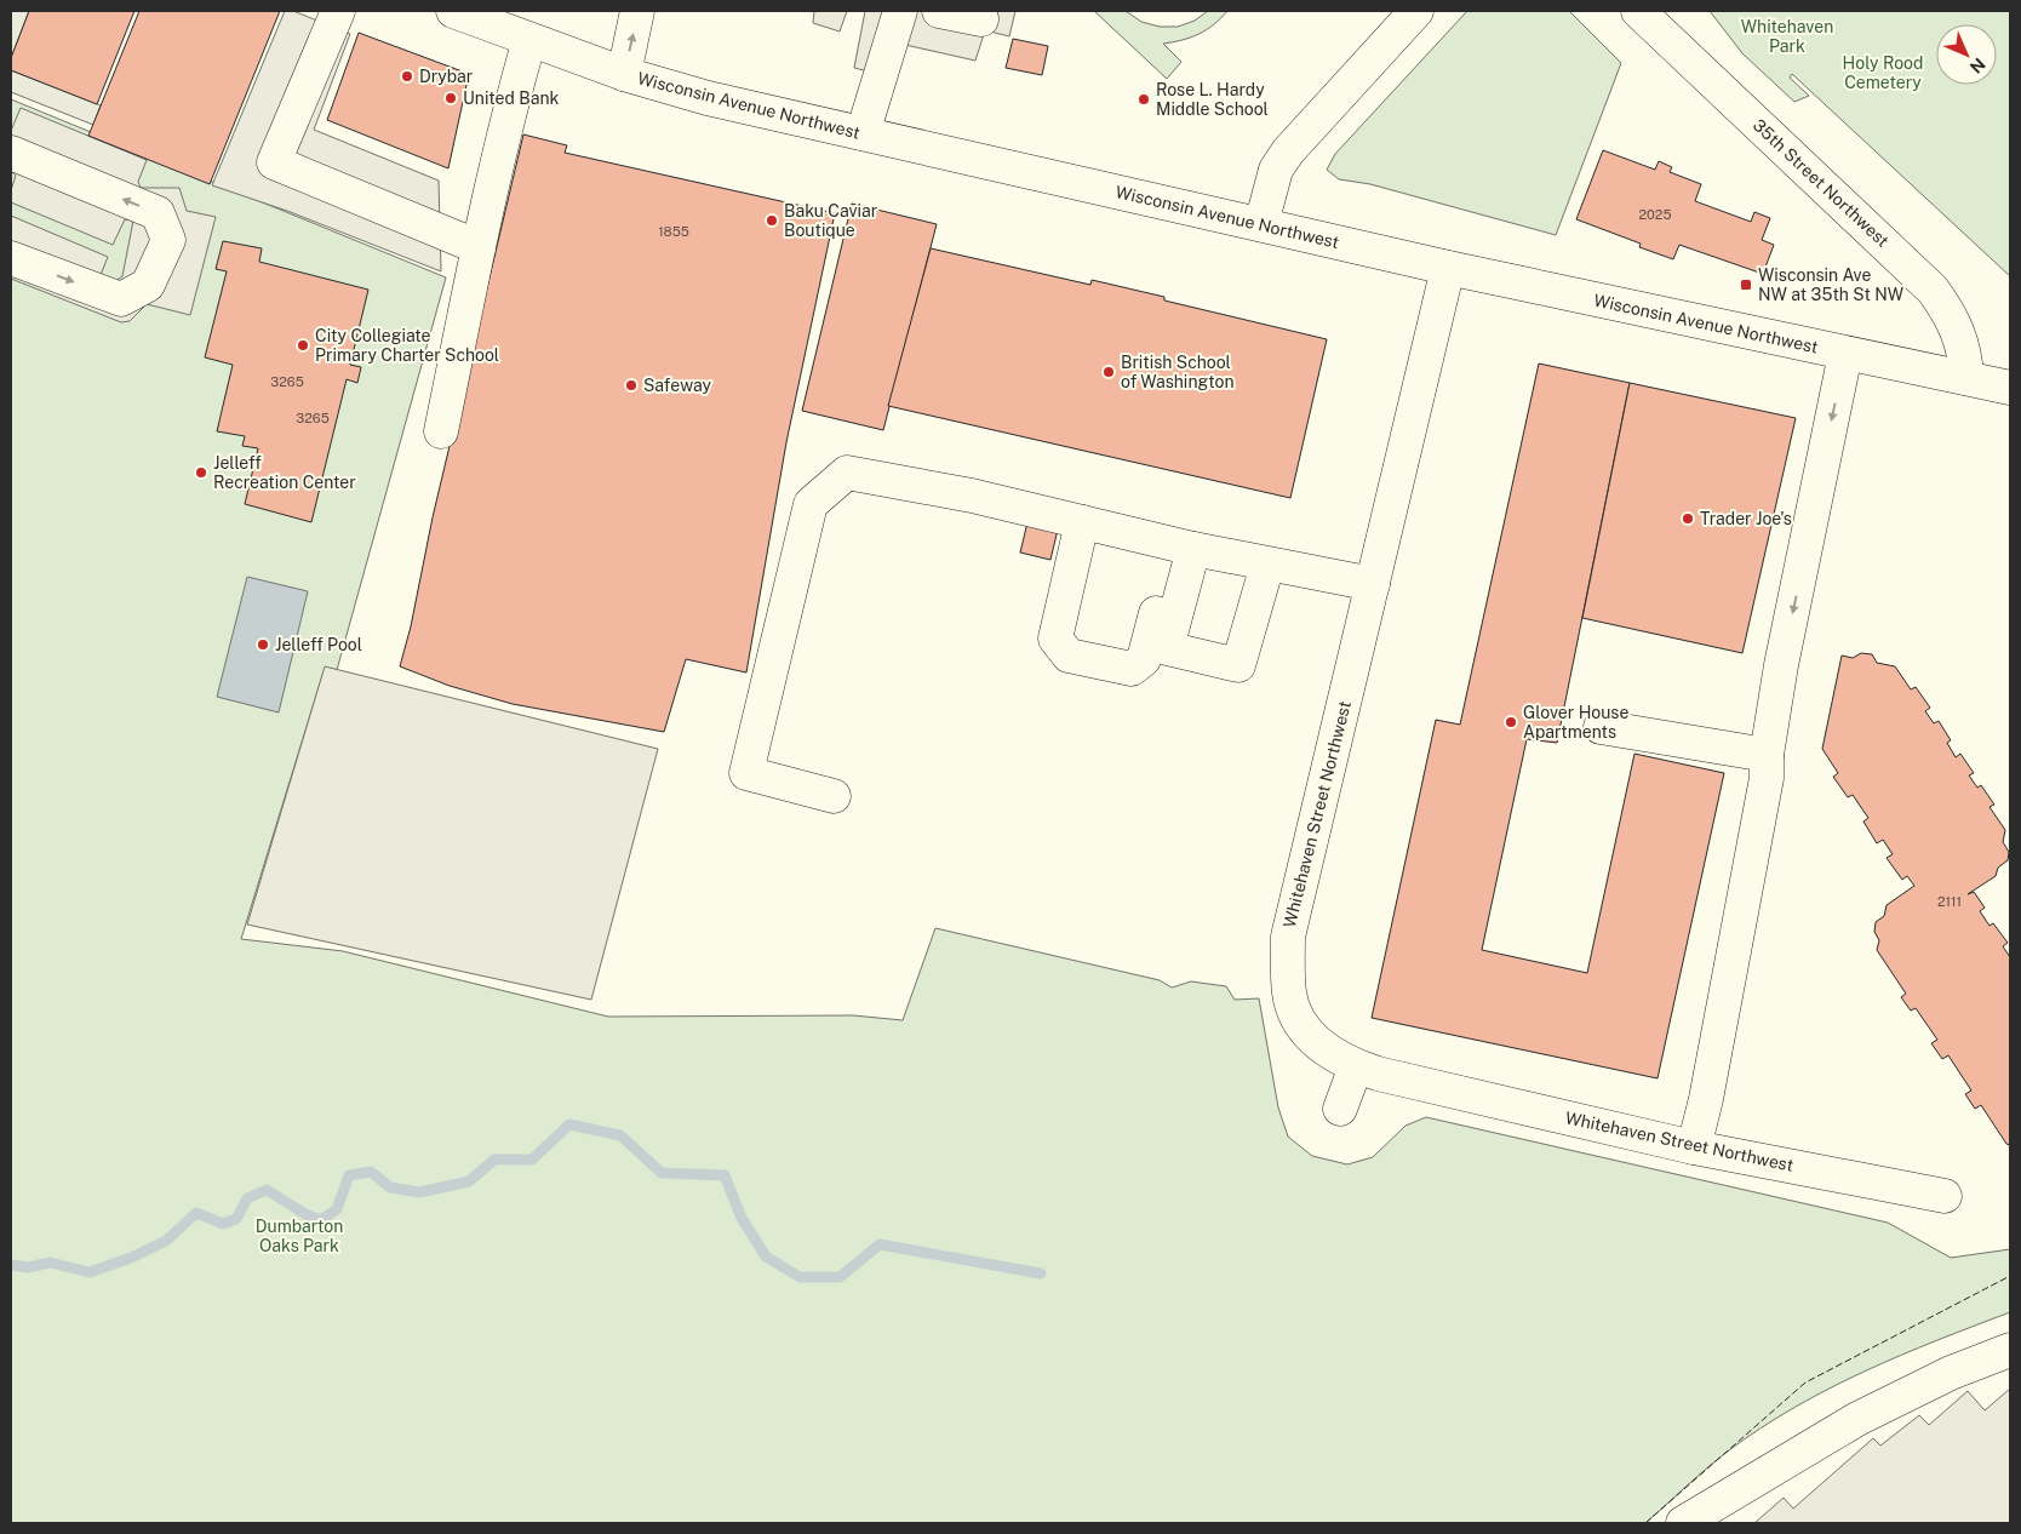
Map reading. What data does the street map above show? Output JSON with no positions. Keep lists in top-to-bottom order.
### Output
{
  "streets": {
    "street": ["Wisconsin Avenue Northwest", "35th Street Northwest", "Whitehaven Street Northwest"]
  },
  "crossings": [
    ["Wisconsin Avenue Northwest", "35th Street Northwest"],
    ["Wisconsin Avenue Northwest", "Whitehaven Street Northwest"]
  ],
  "parks": ["Whitehaven Park", "Holy Rood Cemetery", "Dumbarton Oaks Park"],
  "places": {
    "other": [
      "Drybar",
      "United Bank",
      "Rose L. Hardy Middle School",
      "Baku Caviar Boutique",
      "City Collegiate Primary Charter School",
      "British School of Washington",
      "Safeway",
      "Jelleff Recreation Center",
      "Trader Joe's",
      "Jelleff Pool",
      "Glover House Apartments"
    ],
    "transit": ["Wisconsin Ave NW at 35th St NW"]
  },
  "house_numbers": [
    "2025",
    "1855",
    "3265",
    "3265",
    "2111"
  ],
  "north": "bottom right"
}
